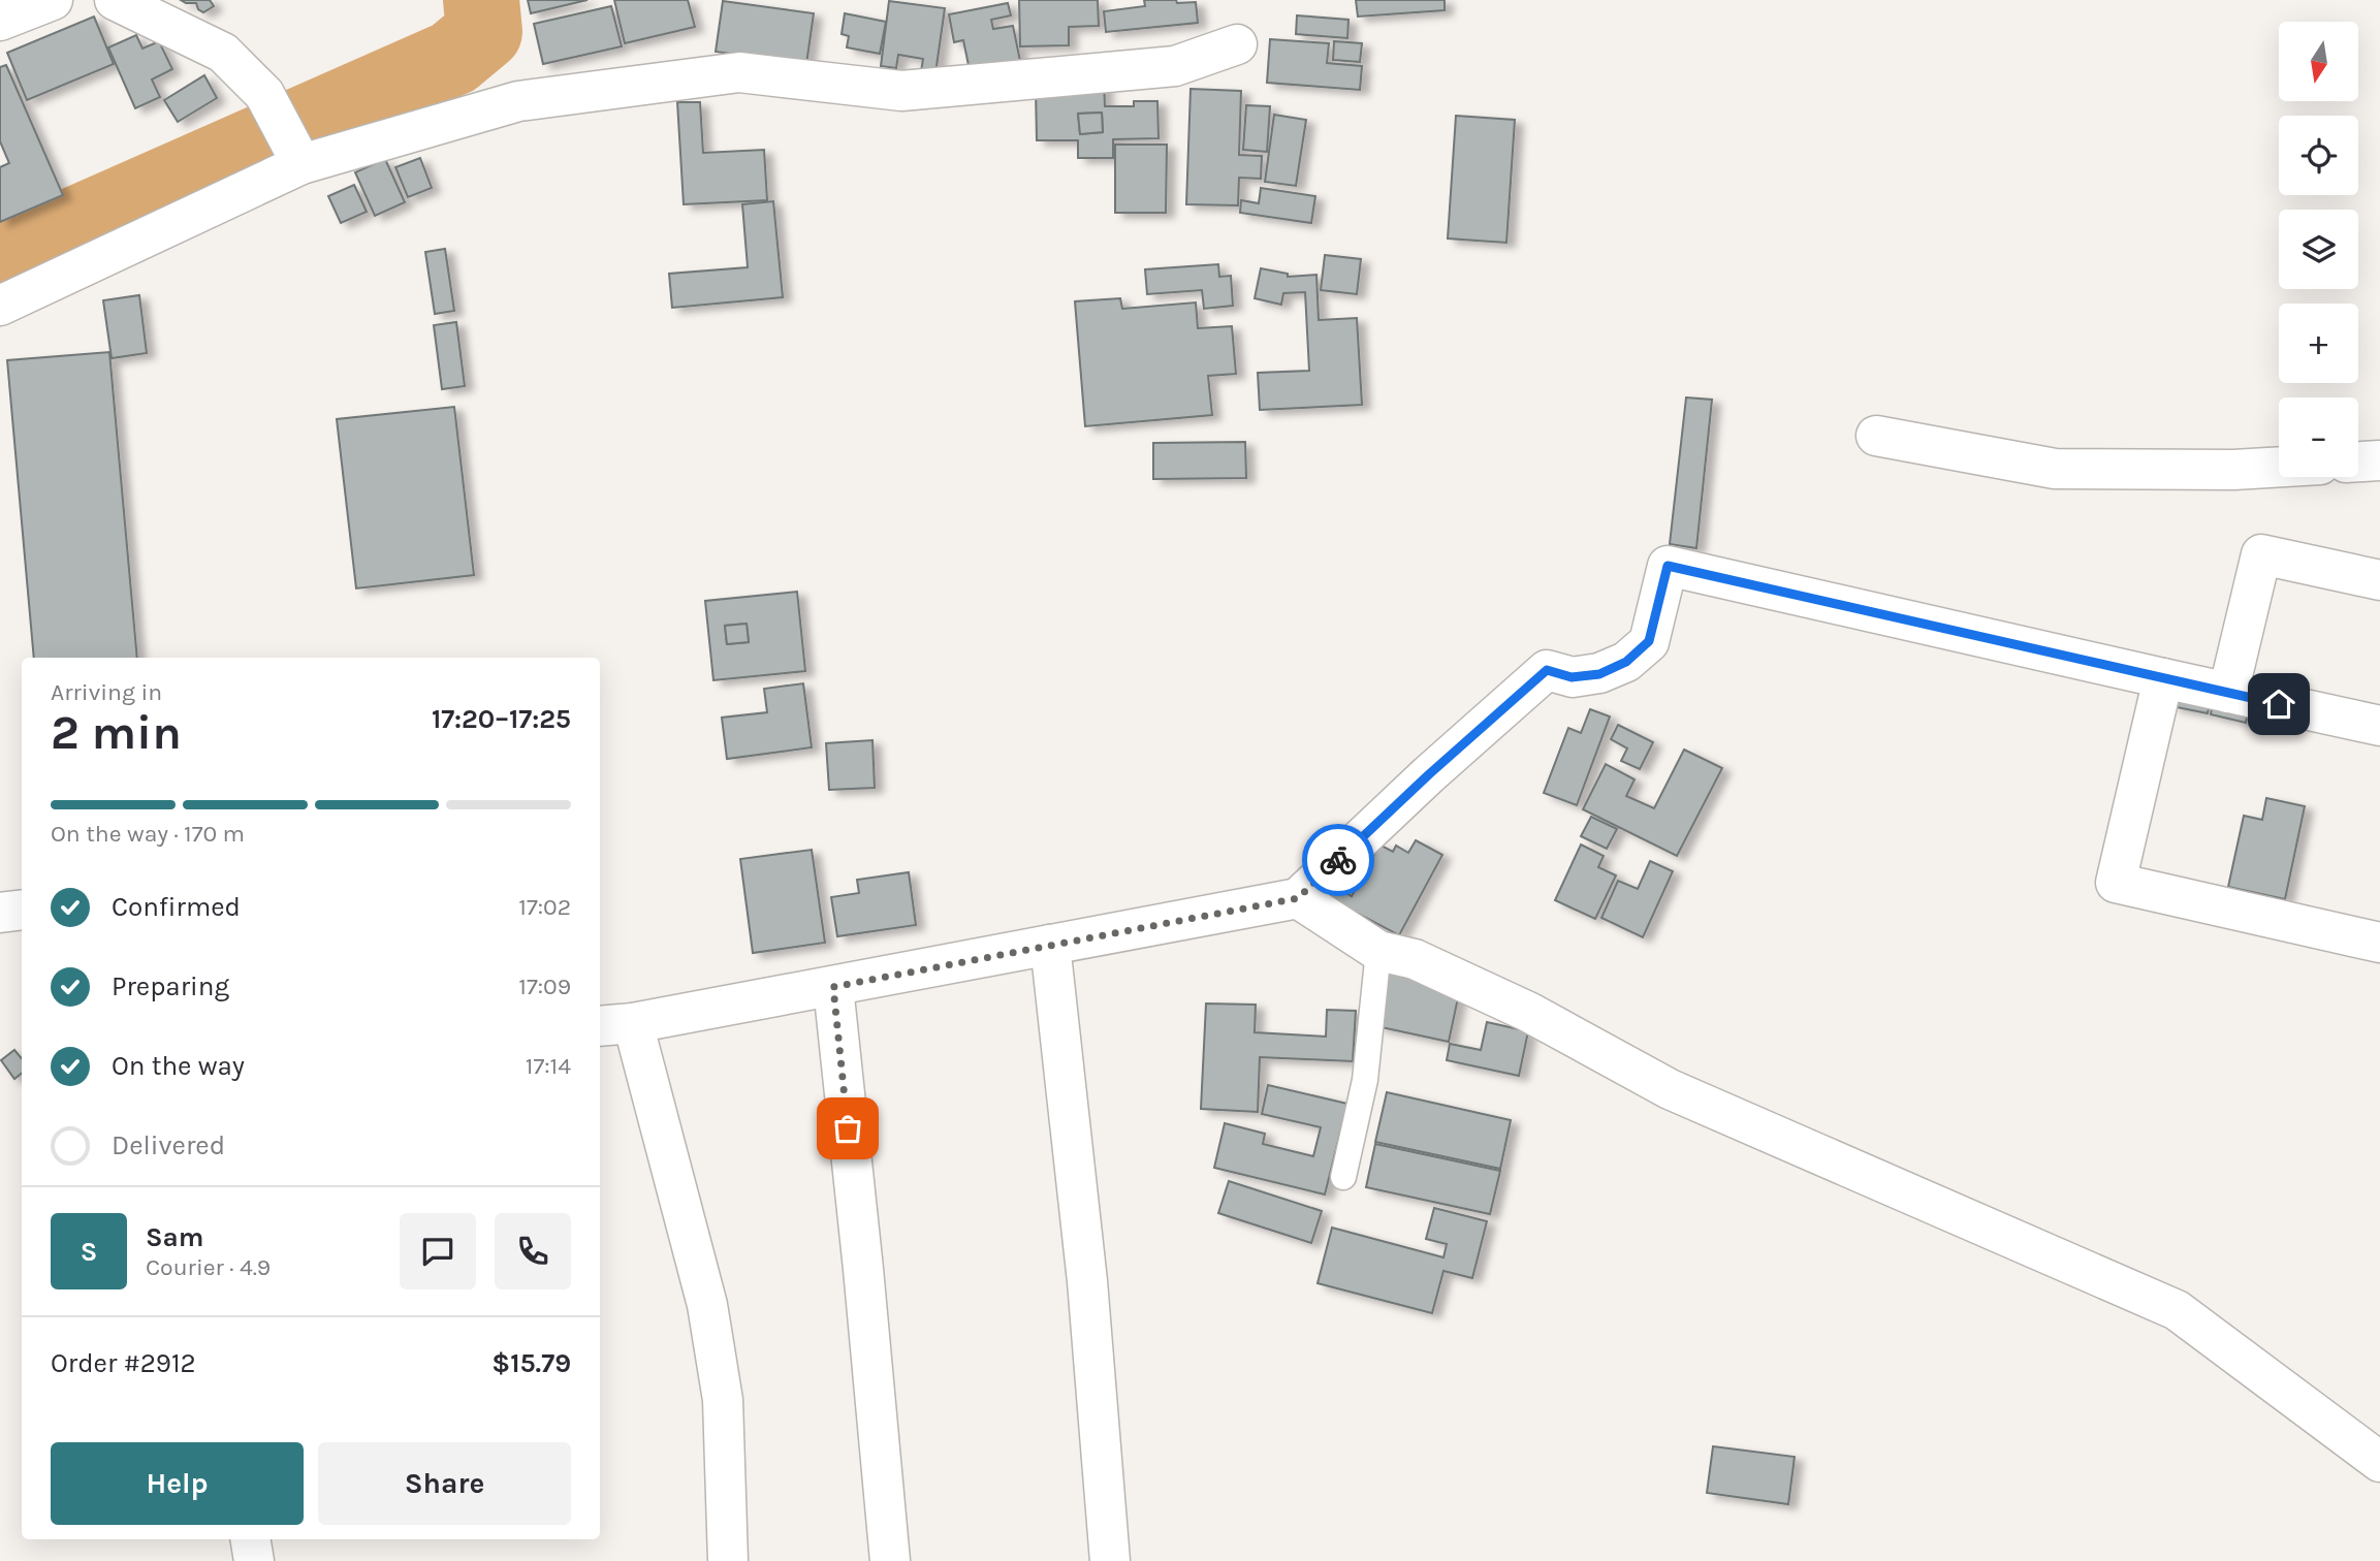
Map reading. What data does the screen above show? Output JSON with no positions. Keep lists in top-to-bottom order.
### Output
{
  "north": "bottom",
  "page": {
    "map_buttons": ["+", "−"],
    "heading": ["2 min", "Arriving in", "17:20–17:25"],
    "panel": [
      "Sam",
      "Courier · 4.9",
      "Order #2912",
      "$15.79"
    ],
    "bar": "On the way · 170 m",
    "list": [
      ["Confirmed", "17:02"],
      ["Preparing", "17:09"],
      ["On the way", "17:14"],
      "Delivered"
    ],
    "round": "S",
    "buttons": ["Help", "Share"]
  }
}
